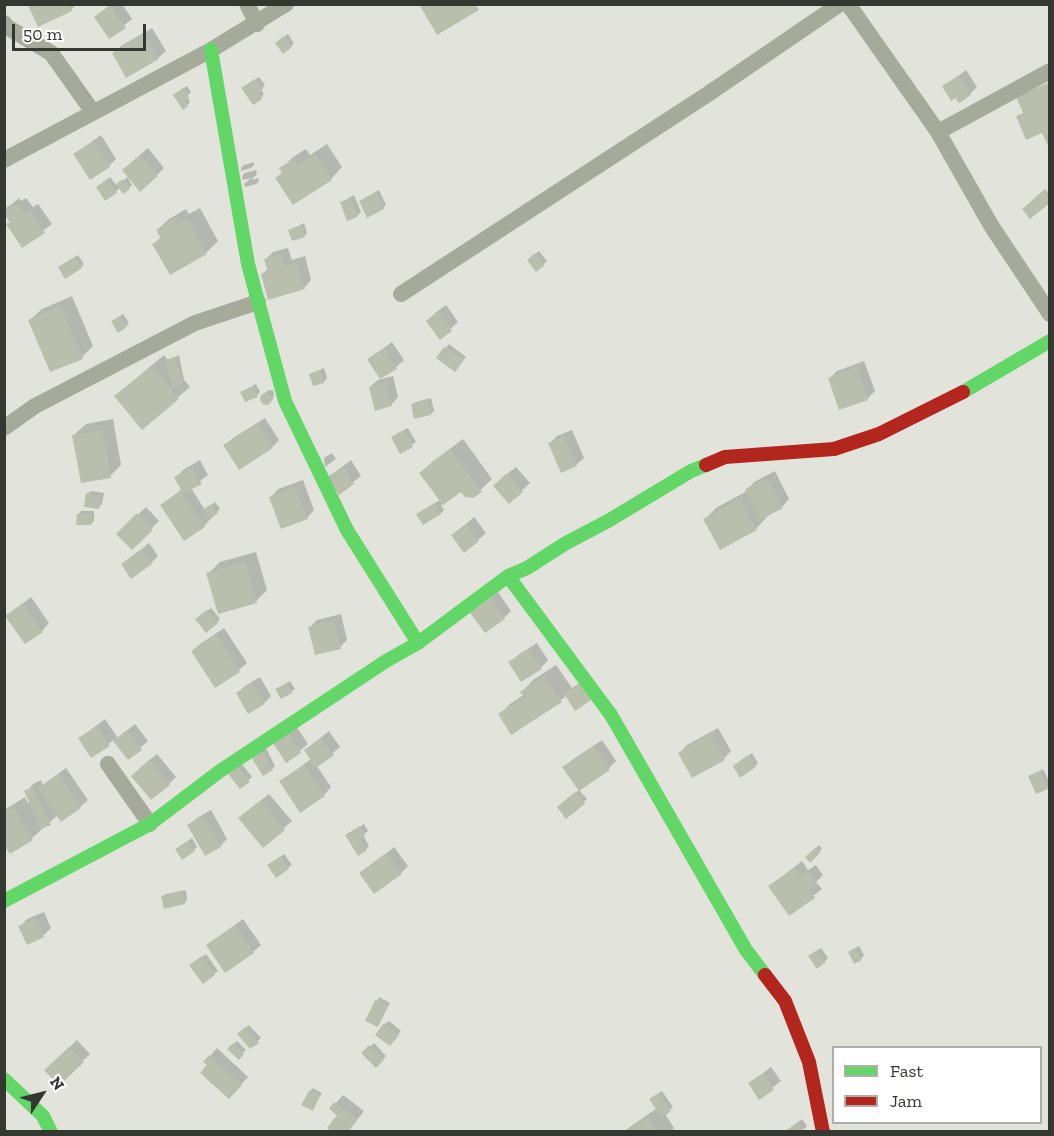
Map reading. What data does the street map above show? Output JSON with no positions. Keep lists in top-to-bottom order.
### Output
{
  "legend": ["Fast", "Jam"],
  "scale_bar": "50 m",
  "north": "top right"
}
